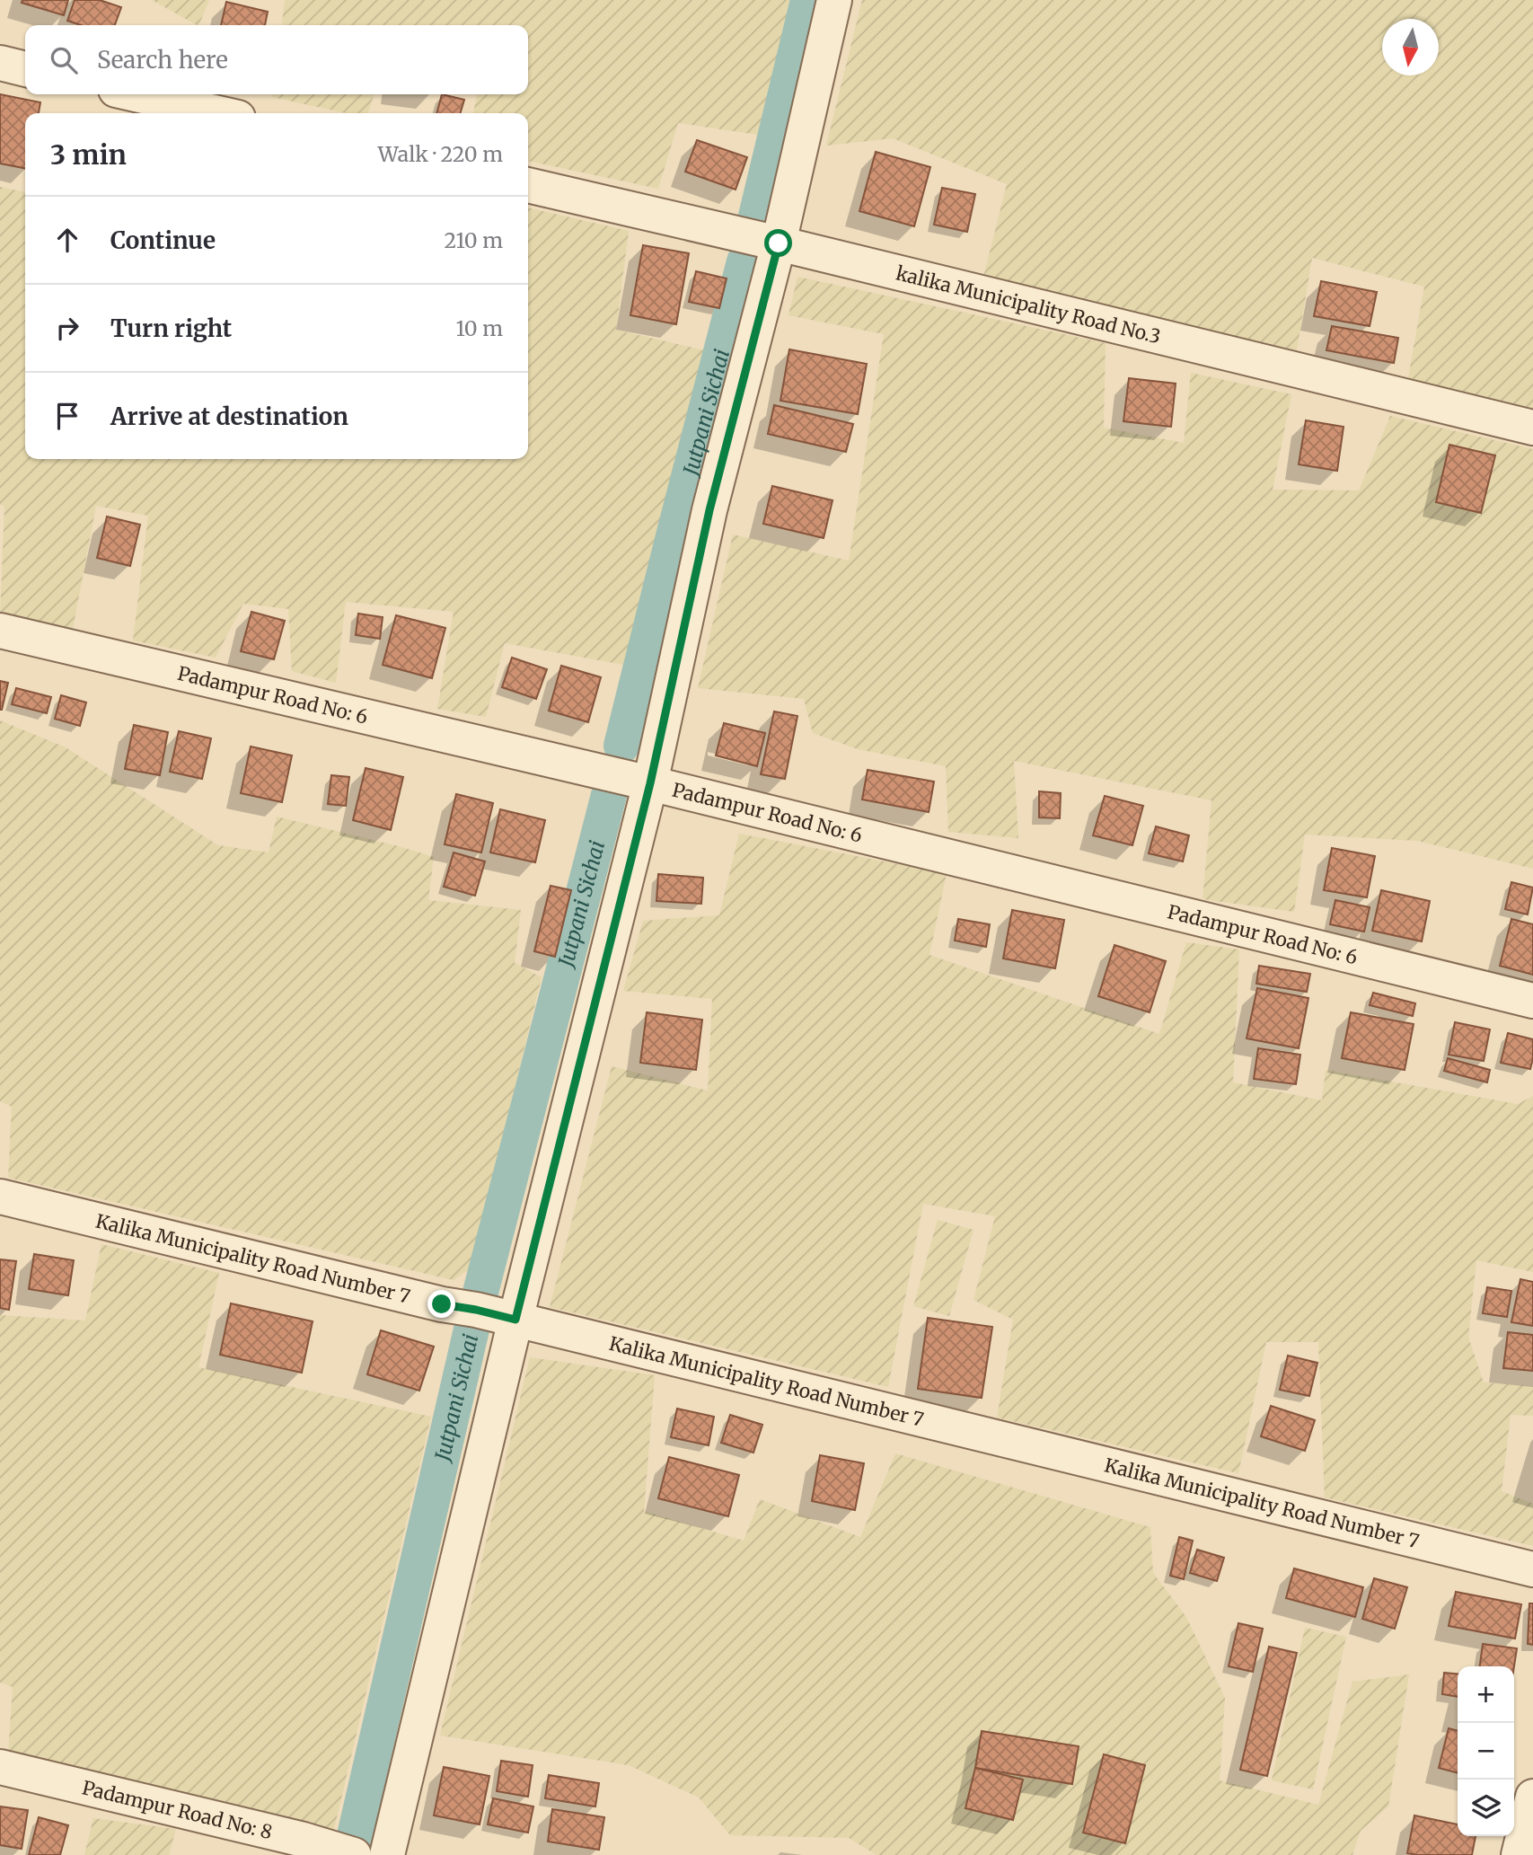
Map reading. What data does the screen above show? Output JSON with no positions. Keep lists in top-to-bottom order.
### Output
{
  "streets": {
    "street": [
      "kalika Municipality Road No.3",
      "Padampur Road No: 6",
      "Kalika Municipality Road Number 7",
      "Padampur Road No: 8"
    ]
  },
  "water": ["Jutpani Sichai"],
  "north": "bottom",
  "page": {
    "search": "Search here",
    "heading": ["3 min", "Walk · 220 m"],
    "list": [
      ["Continue", "210 m"],
      ["Turn right", "10 m"],
      "Arrive at destination"
    ],
    "map_buttons": ["+", "−"]
  }
}
